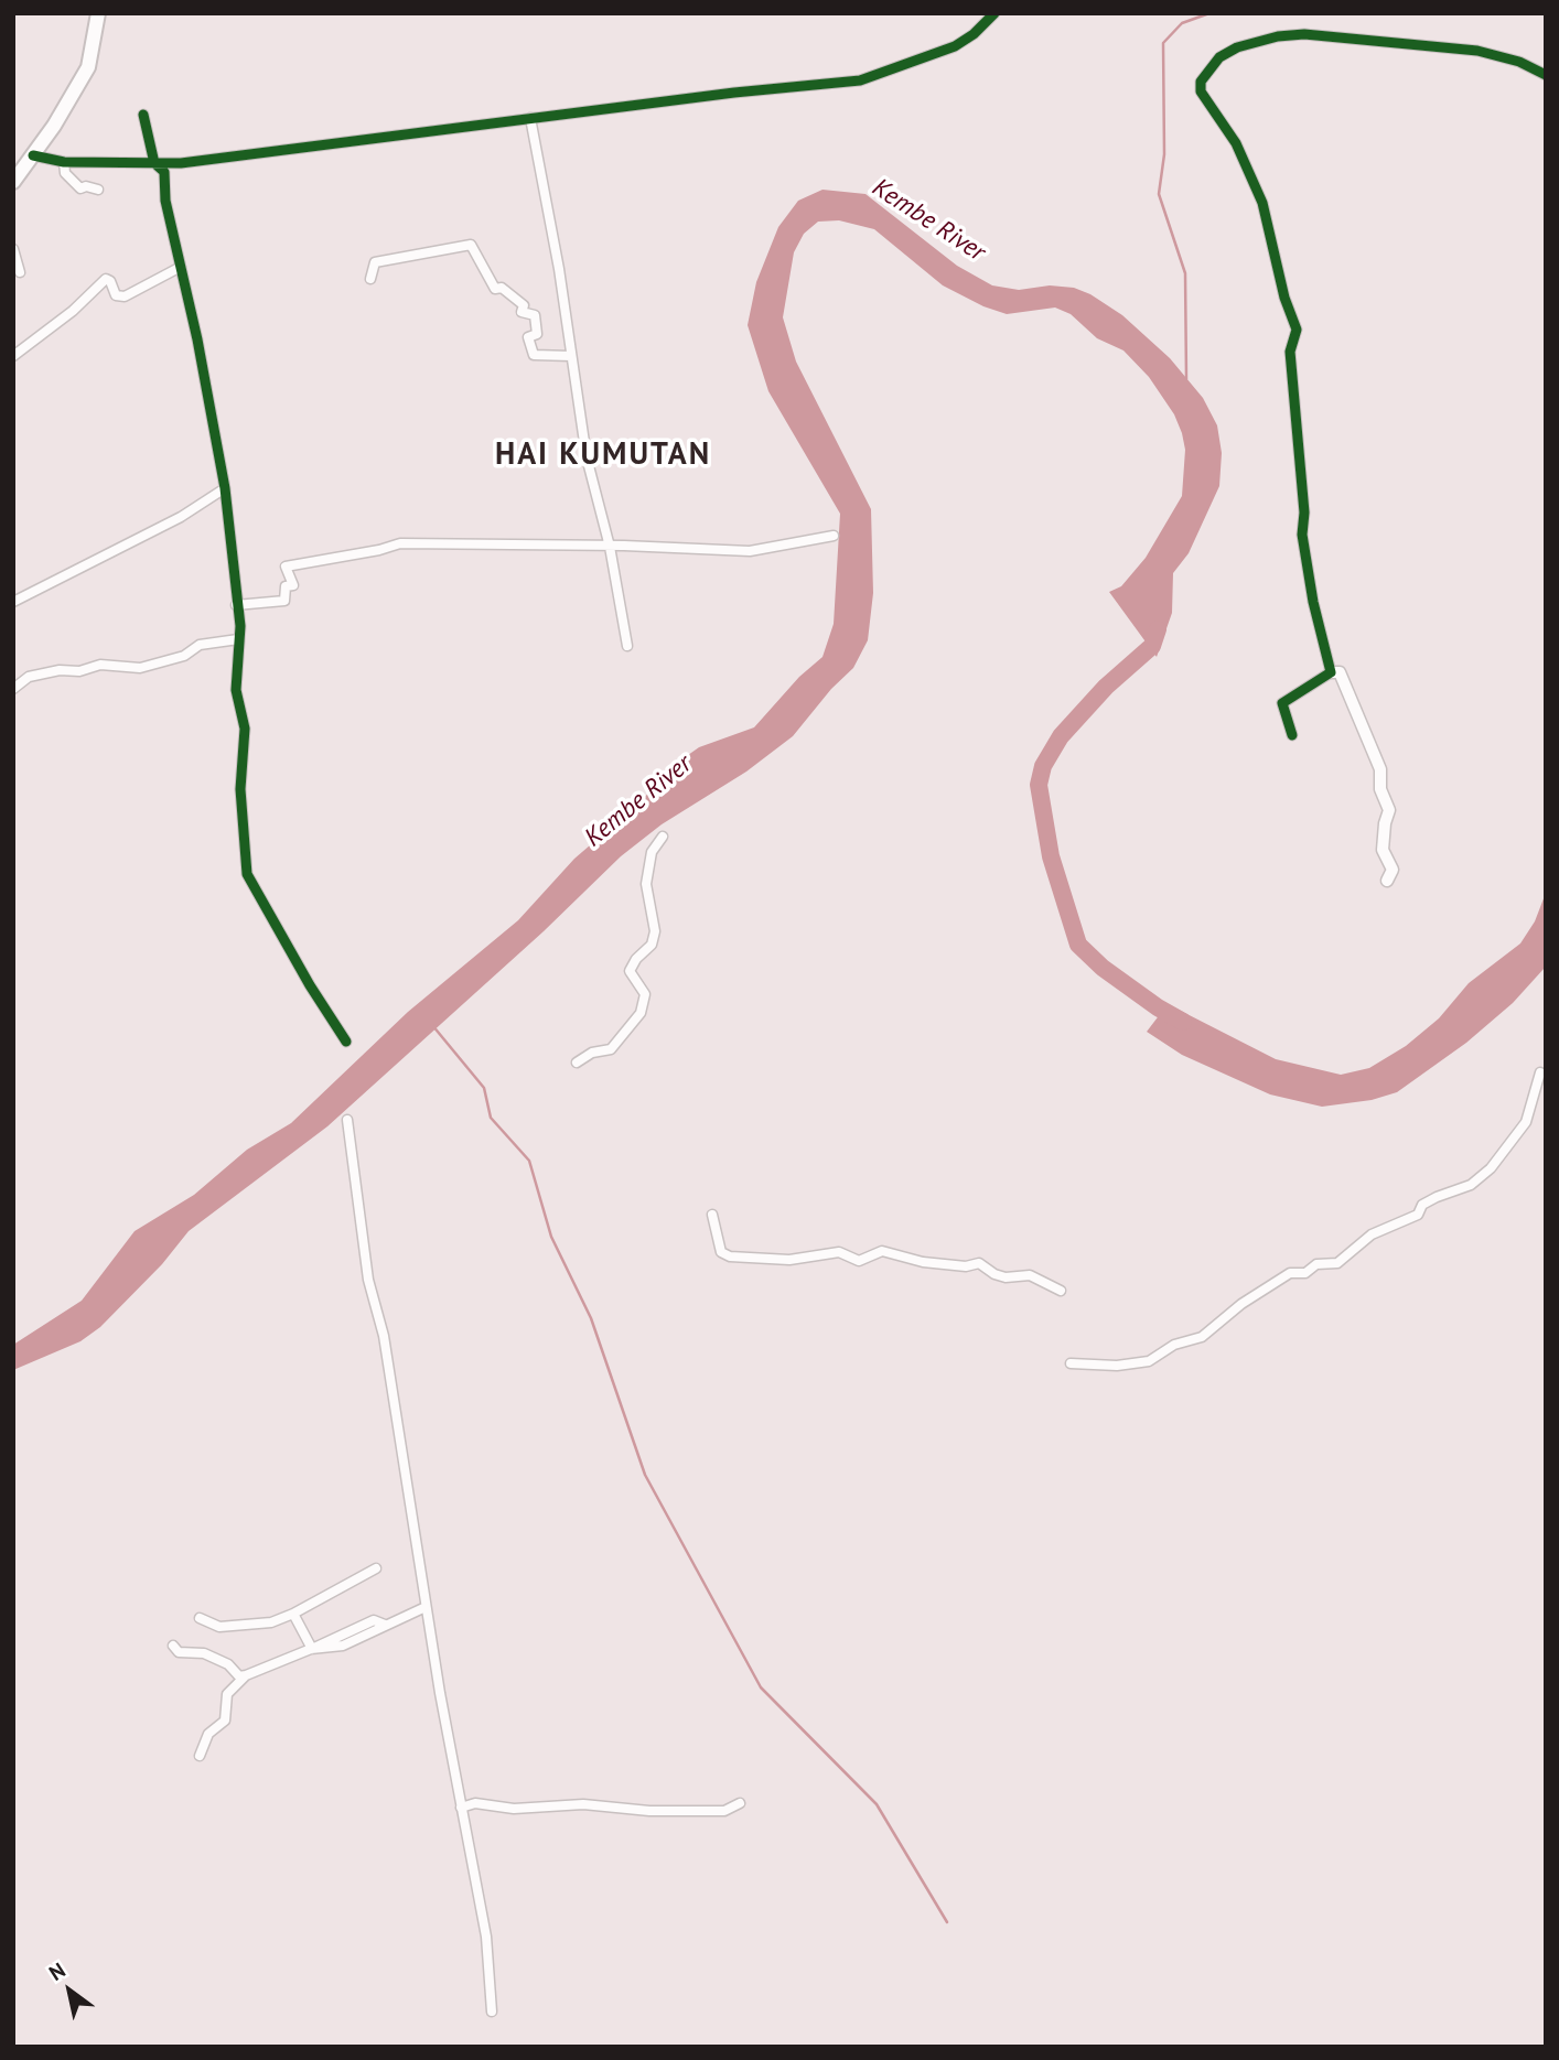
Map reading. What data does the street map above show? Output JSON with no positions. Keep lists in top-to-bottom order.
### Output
{
  "districts": ["HAI KUMUTAN"],
  "water": ["Kembe River"],
  "north": "top left"
}
